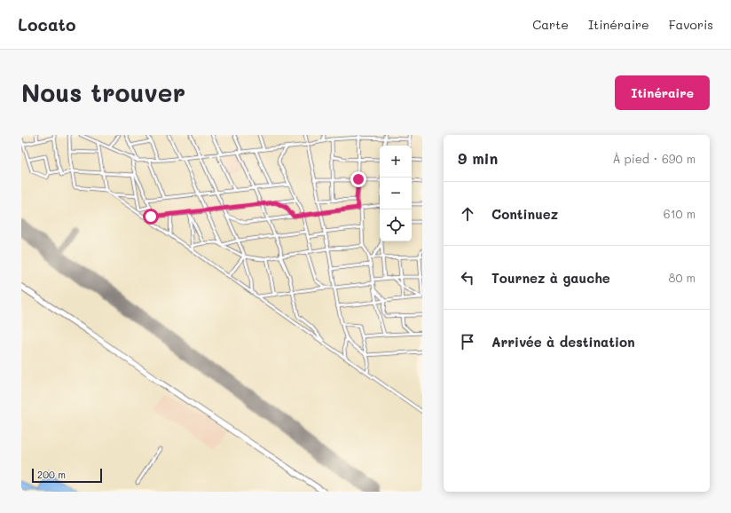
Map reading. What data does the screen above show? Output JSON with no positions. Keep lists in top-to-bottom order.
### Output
{
  "scale_bar": "200 m",
  "page": {
    "header": "Locato",
    "nav": ["Carte", "Itinéraire", "Favoris"],
    "buttons": "Itinéraire",
    "title": "Nous trouver",
    "heading": ["9 min", "À pied · 690 m"],
    "map_buttons": ["+", "−"],
    "list": [
      ["Continuez", "610 m"],
      ["Tournez à gauche", "80 m"],
      "Arrivée à destination"
    ],
    "scale": "200 m"
  }
}
